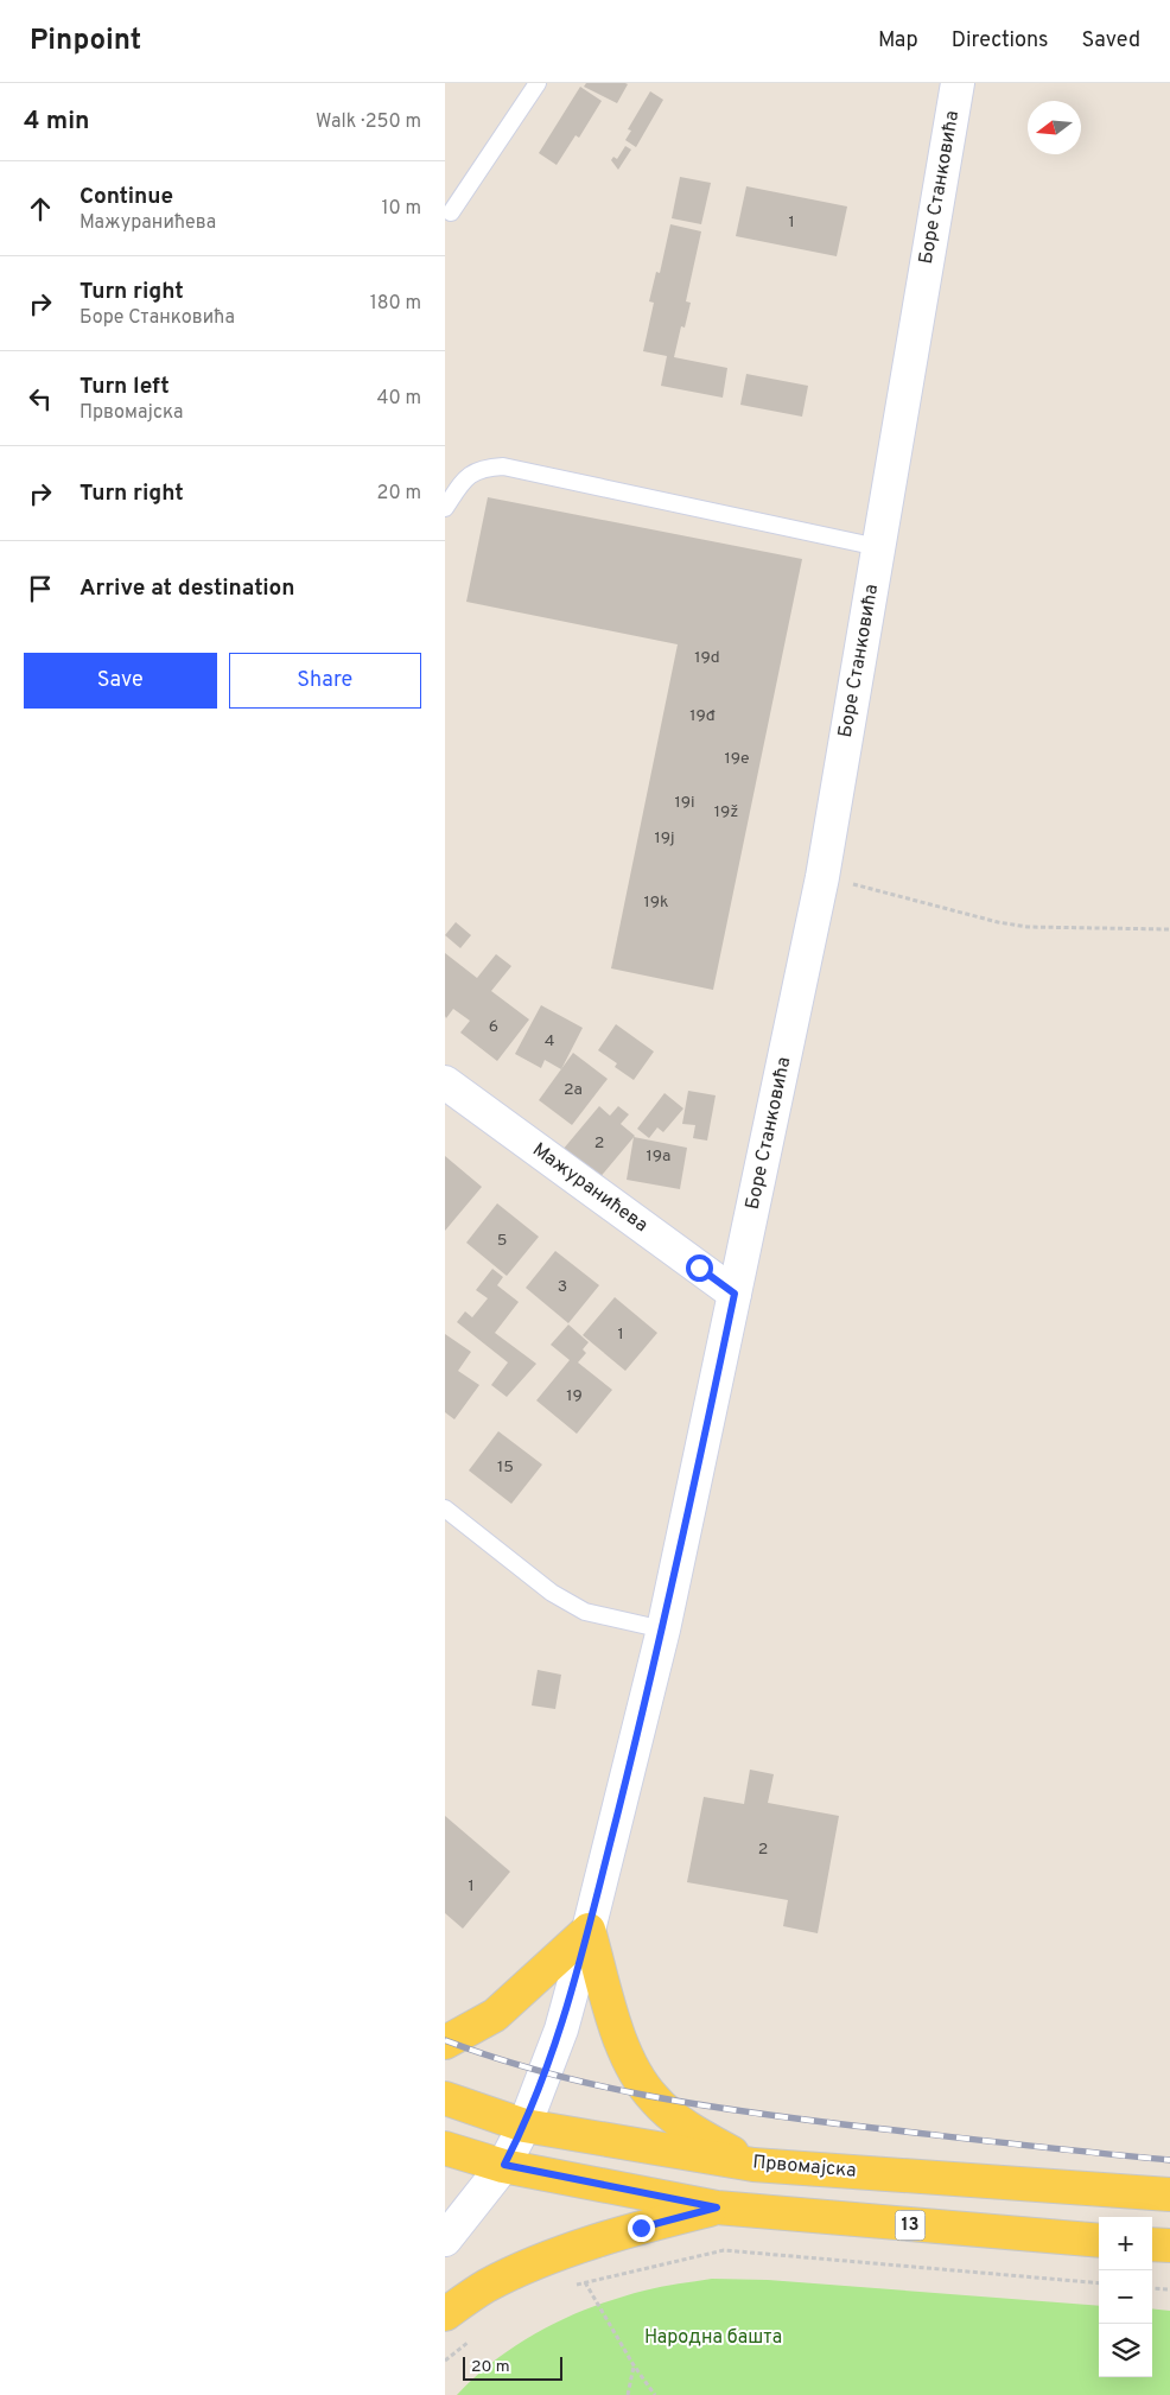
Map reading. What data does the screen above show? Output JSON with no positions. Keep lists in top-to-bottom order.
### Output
{
  "streets": {
    "main road": ["Првомајска", "13"],
    "street": ["Боре Станковића", "Мажуранићева"]
  },
  "crossings": [
    ["Боре Станковића", "Мажуранићева"],
    ["Боре Станковића", "Првомајска"],
    ["Боре Станковића", "13"]
  ],
  "parks": ["Народна башта"],
  "house_numbers": [
    "1",
    "19d",
    "19đ",
    "19e",
    "19i",
    "19ž",
    "19j",
    "19k",
    "6",
    "4",
    "2a",
    "2",
    "19a",
    "5",
    "3",
    "1",
    "19",
    "15",
    "2",
    "1"
  ],
  "scale_bar": "20 m",
  "north": "left",
  "page": {
    "header": "Pinpoint",
    "nav": ["Map", "Directions", "Saved"],
    "heading": ["4 min", "Walk · 250 m"],
    "list": [
      ["Continue", "Мажуранићева", "10 m"],
      ["Turn right", "Боре Станковића", "180 m"],
      ["Turn left", "Првомајска", "40 m"],
      ["Turn right", "20 m"],
      "Arrive at destination"
    ],
    "buttons": ["Save", "Share"],
    "map_buttons": ["+", "−"],
    "scale": "20 m"
  }
}
